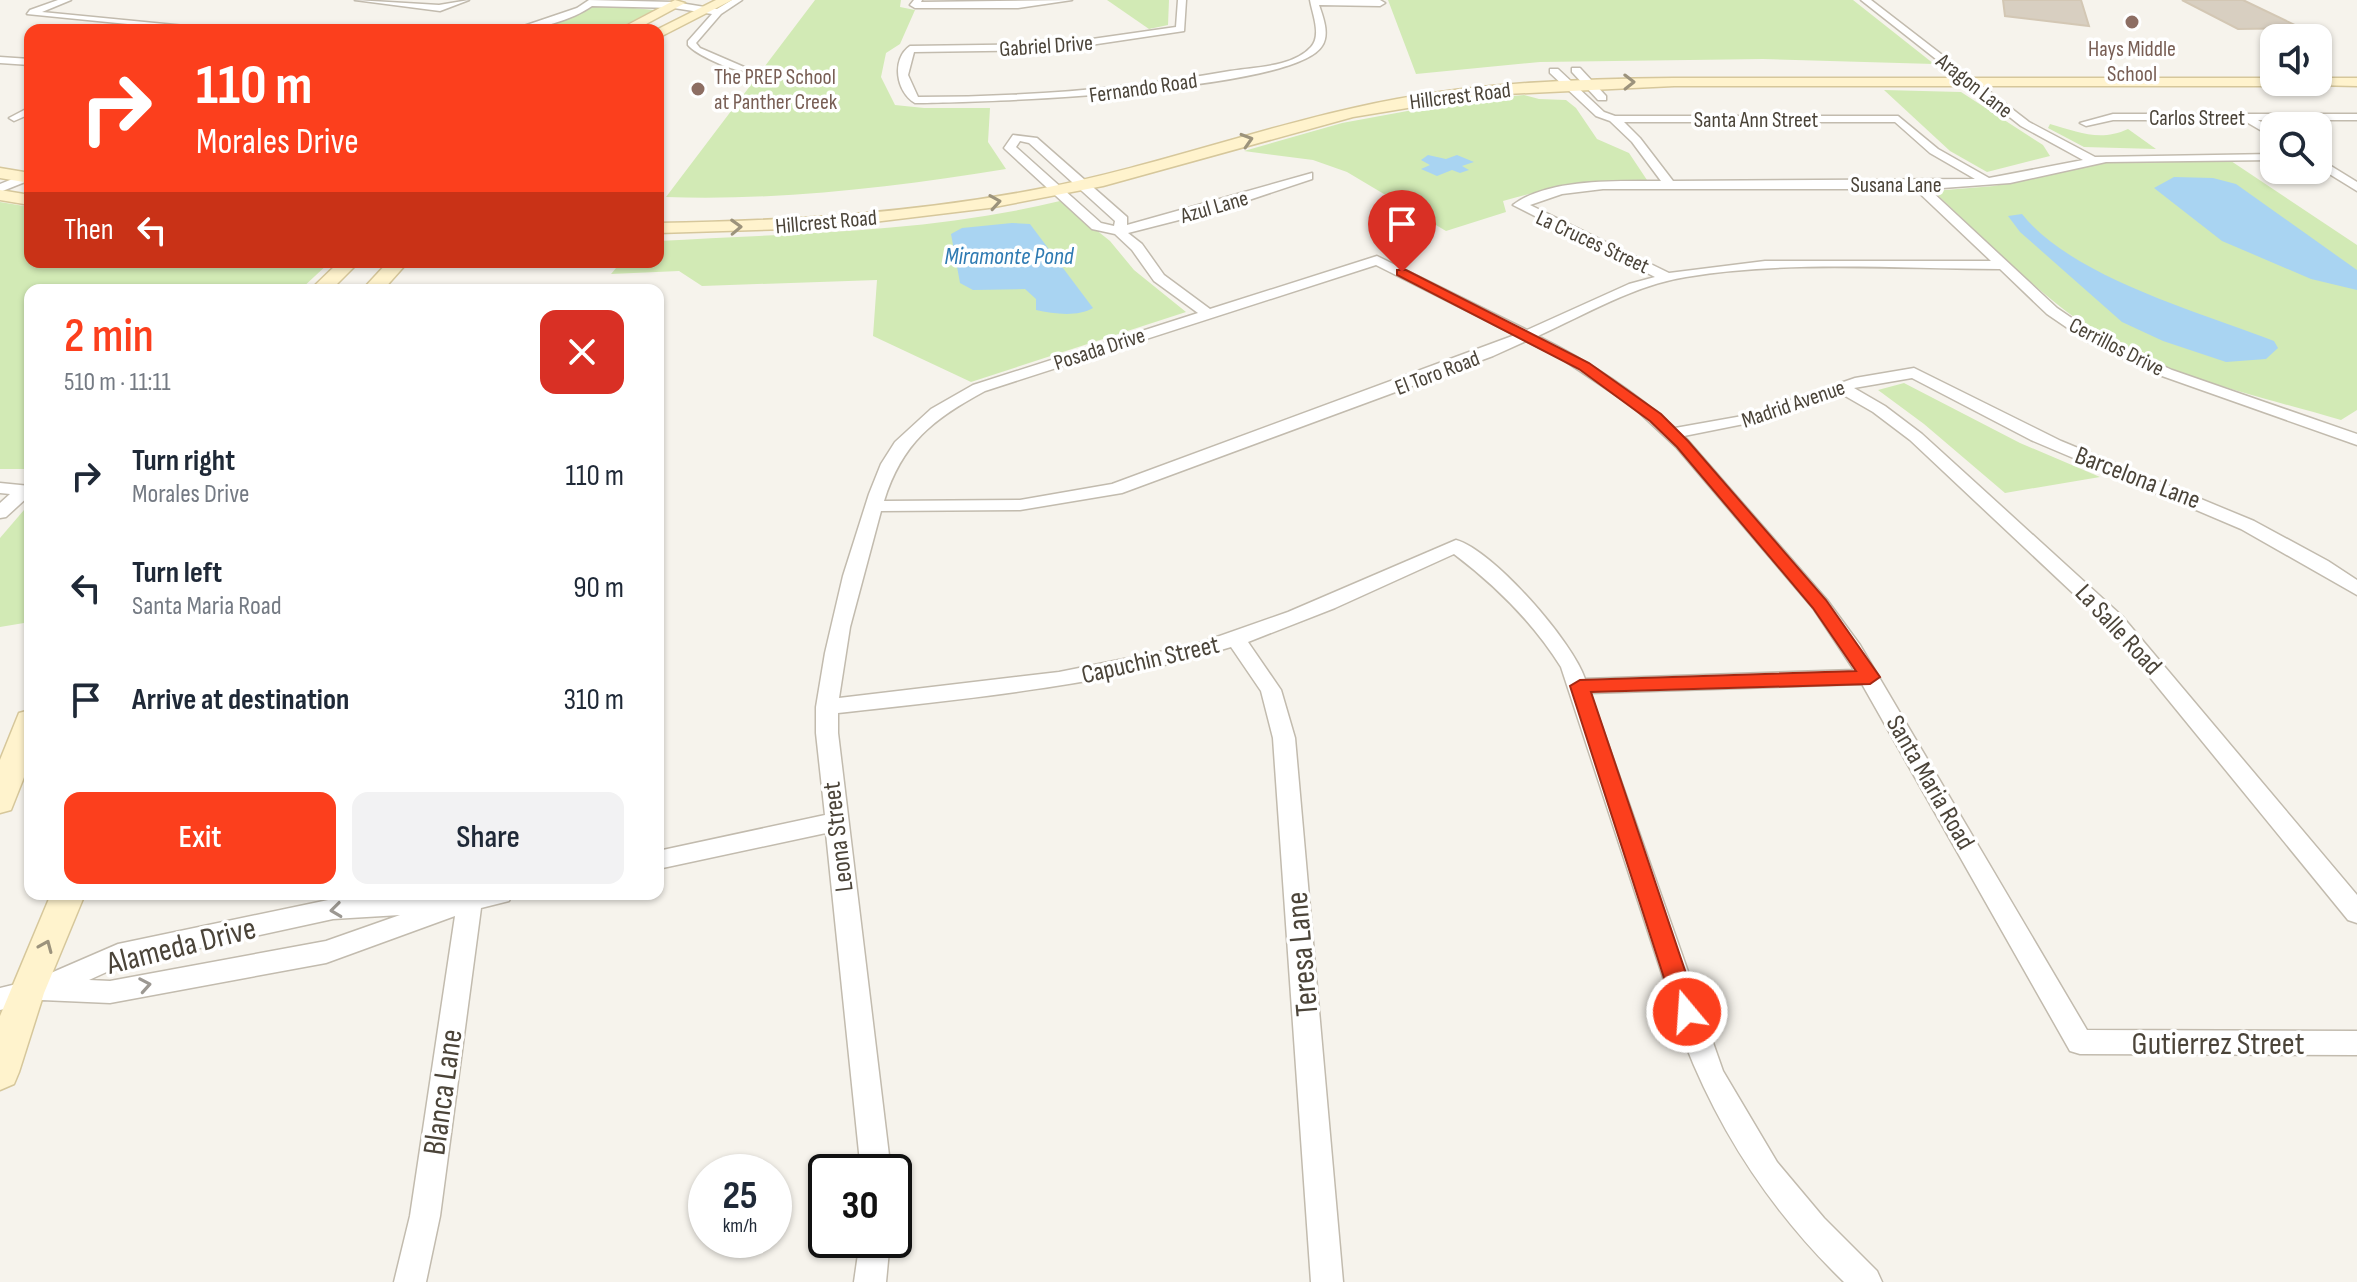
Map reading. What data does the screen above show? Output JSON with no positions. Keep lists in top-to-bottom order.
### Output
{
  "streets": {
    "street": [
      "Gabriel Drive",
      "Aragon Lane",
      "Fernando Road",
      "Hillcrest Road",
      "Carlos Street",
      "Santa Ann Street",
      "Susana Lane",
      "Azul Lane",
      "La Cruces Street",
      "Cerrillos Drive",
      "Posada Drive",
      "El Toro Road",
      "Madrid Avenue",
      "Barcelona Lane",
      "La Salle Road",
      "Capuchin Street",
      "Santa Maria Road",
      "Leona Street",
      "Alameda Drive",
      "Teresa Lane",
      "Gutierrez Street",
      "Blanca Lane"
    ]
  },
  "crossings": [
    ["Gabriel Drive", "Fernando Road"],
    ["Aragon Lane", "Hillcrest Road"],
    ["Aragon Lane", "Susana Lane"],
    ["Santa Ann Street", "Susana Lane"],
    ["Susana Lane", "La Cruces Street"],
    ["Susana Lane", "Cerrillos Drive"],
    ["La Cruces Street", "El Toro Road"],
    ["Cerrillos Drive", "El Toro Road"],
    ["Posada Drive", "El Toro Road"],
    ["Posada Drive", "Santa Maria Road"],
    ["Posada Drive", "Leona Street"],
    ["El Toro Road", "Santa Maria Road"],
    ["El Toro Road", "Leona Street"],
    ["Madrid Avenue", "Barcelona Lane"],
    ["Madrid Avenue", "La Salle Road"],
    ["Madrid Avenue", "Santa Maria Road"],
    ["Capuchin Street", "Leona Street"],
    ["Capuchin Street", "Teresa Lane"],
    ["Santa Maria Road", "Gutierrez Street"],
    ["Alameda Drive", "Blanca Lane"]
  ],
  "water": ["Miramonte Pond"],
  "places": ["Hays Middle School", "The PREP School at Panther Creek"],
  "page": {
    "turn": ["110 m", "Morales Drive"],
    "then": "Then",
    "heading": ["2 min", "510 m · 11:11"],
    "list": [
      {
        "name": "Turn right",
        "note": "Morales Drive",
        "value": "110 m"
      },
      {
        "name": "Turn left",
        "note": "Santa Maria Road",
        "value": "90 m"
      },
      {
        "name": "Arrive at destination",
        "value": "310 m"
      }
    ],
    "buttons": ["Exit", "Share"],
    "speed": "25 km/h",
    "limit": "30"
  }
}
